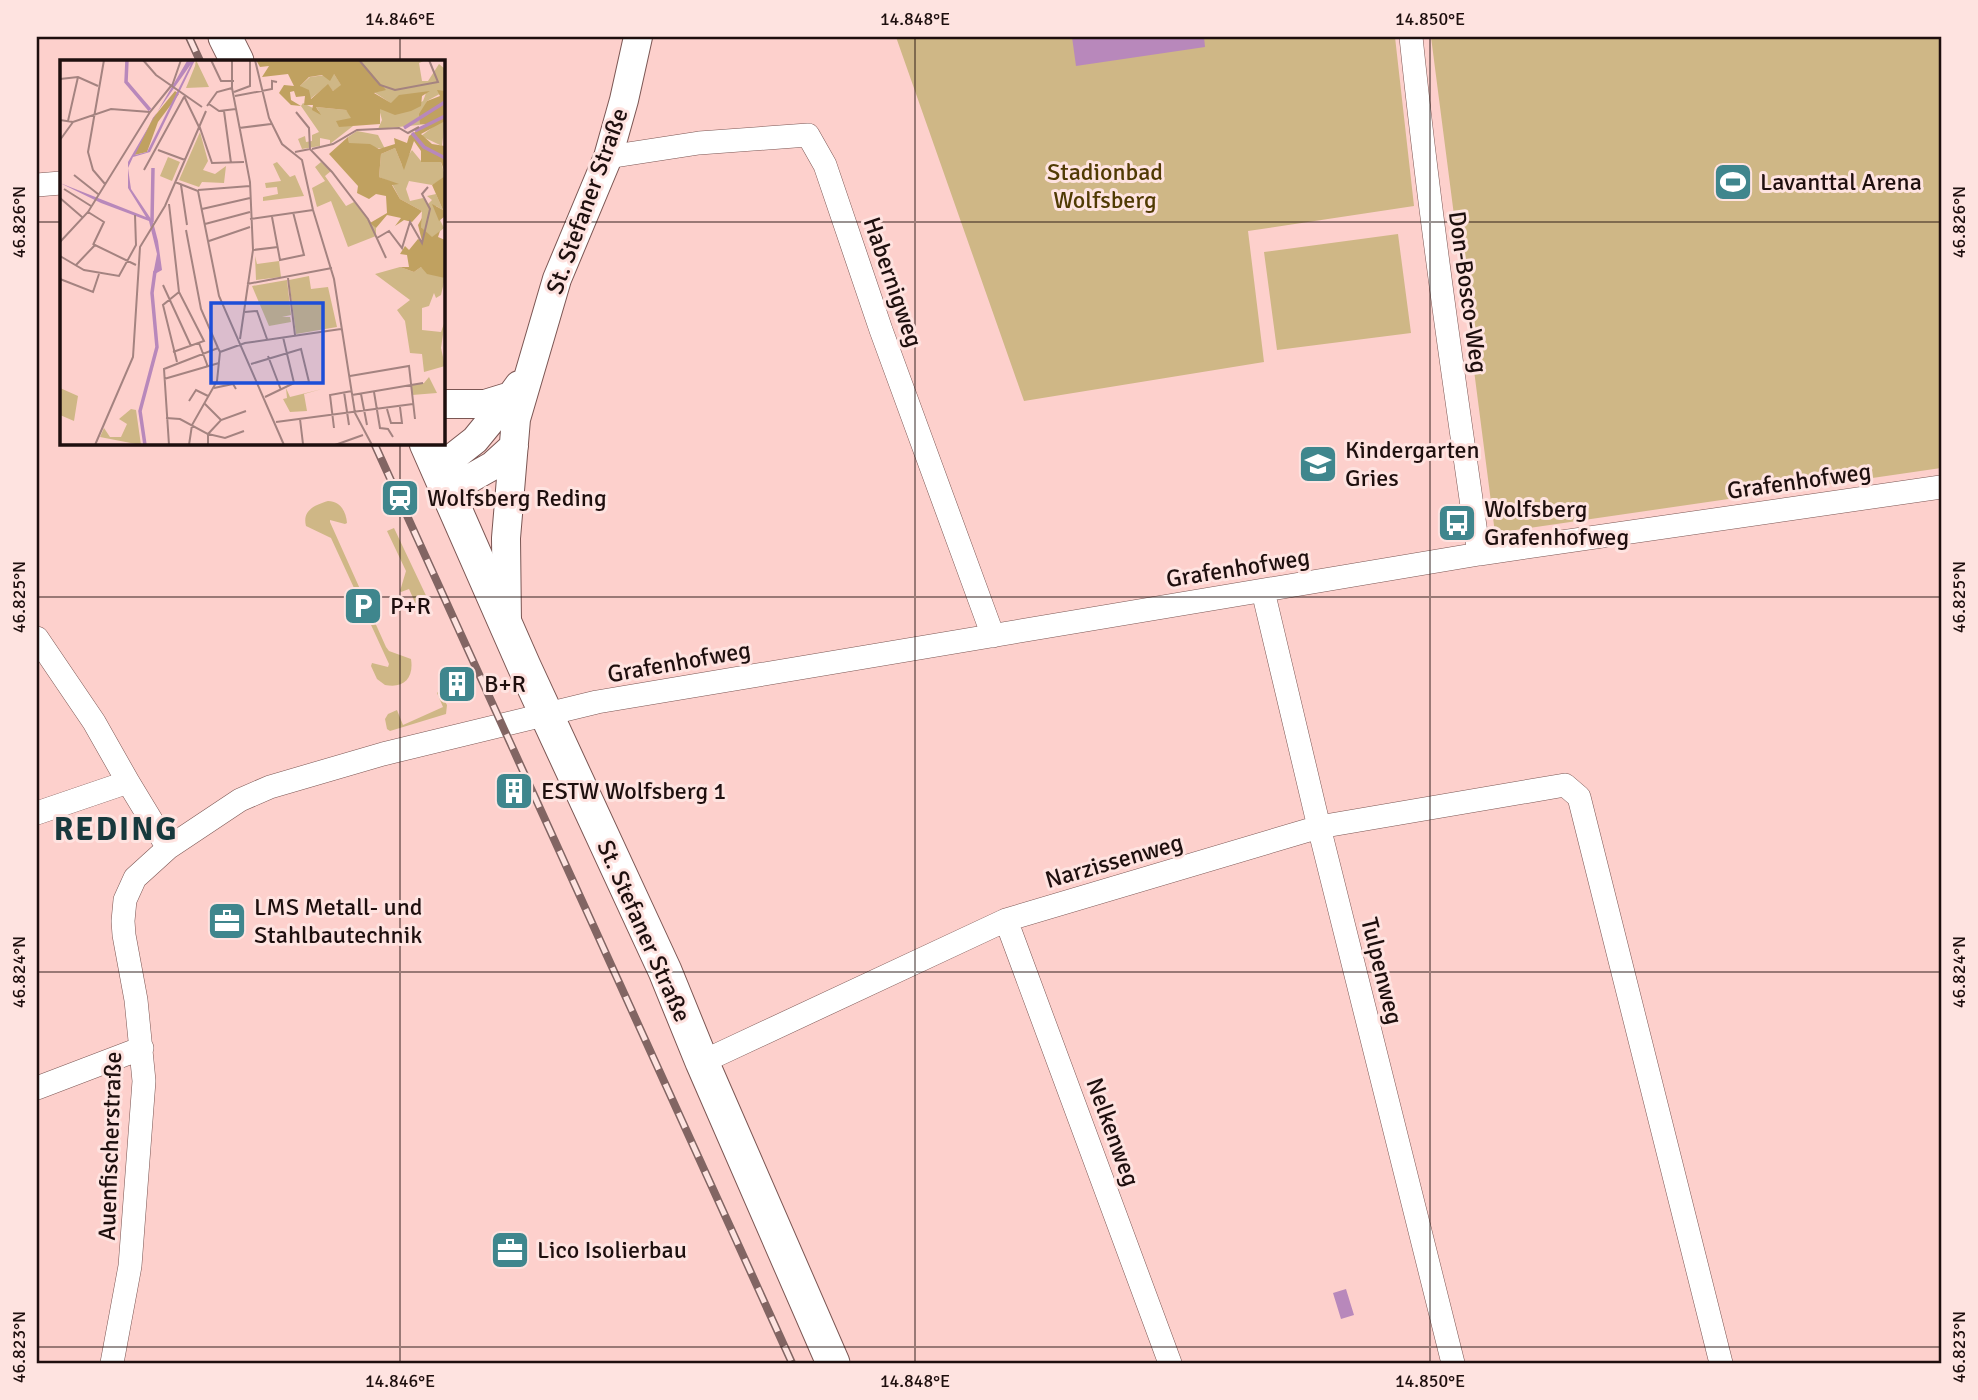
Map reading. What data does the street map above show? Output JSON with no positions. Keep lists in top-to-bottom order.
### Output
{
  "streets": {
    "main road": ["St. Stefaner Straße"],
    "street": [
      "Habernigweg",
      "Don-Bosco-Weg",
      "Grafenhofweg",
      "Narzissenweg",
      "Tulpenweg",
      "Nelkenweg",
      "Auenfischerstraße"
    ]
  },
  "crossings": [
    ["St. Stefaner Straße", "Habernigweg"],
    ["St. Stefaner Straße", "Grafenhofweg"],
    ["St. Stefaner Straße", "Narzissenweg"],
    ["St. Stefaner Straße", "Auenfischerstraße"],
    ["Habernigweg", "Grafenhofweg"],
    ["Don-Bosco-Weg", "Grafenhofweg"],
    ["Grafenhofweg", "Tulpenweg"],
    ["Grafenhofweg", "Auenfischerstraße"],
    ["Narzissenweg", "Tulpenweg"],
    ["Narzissenweg", "Nelkenweg"]
  ],
  "districts": ["REDING"],
  "parks": ["Stadionbad Wolfsberg"],
  "places": {
    "sports": ["Lavanttal Arena"],
    "school or university": ["Kindergarten Gries"],
    "station": ["Wolfsberg Reding"],
    "bus stop": ["Wolfsberg Grafenhofweg"],
    "parking": ["P+R"],
    "building": ["B+R", "ESTW Wolfsberg 1"],
    "office": ["LMS Metall- und Stahlbautechnik", "Lico Isolierbau"]
  },
  "coordinates": [
    "14.846°E",
    "14.848°E",
    "14.850°E",
    "46.826°N",
    "46.825°N",
    "46.824°N",
    "46.823°N"
  ]
}
